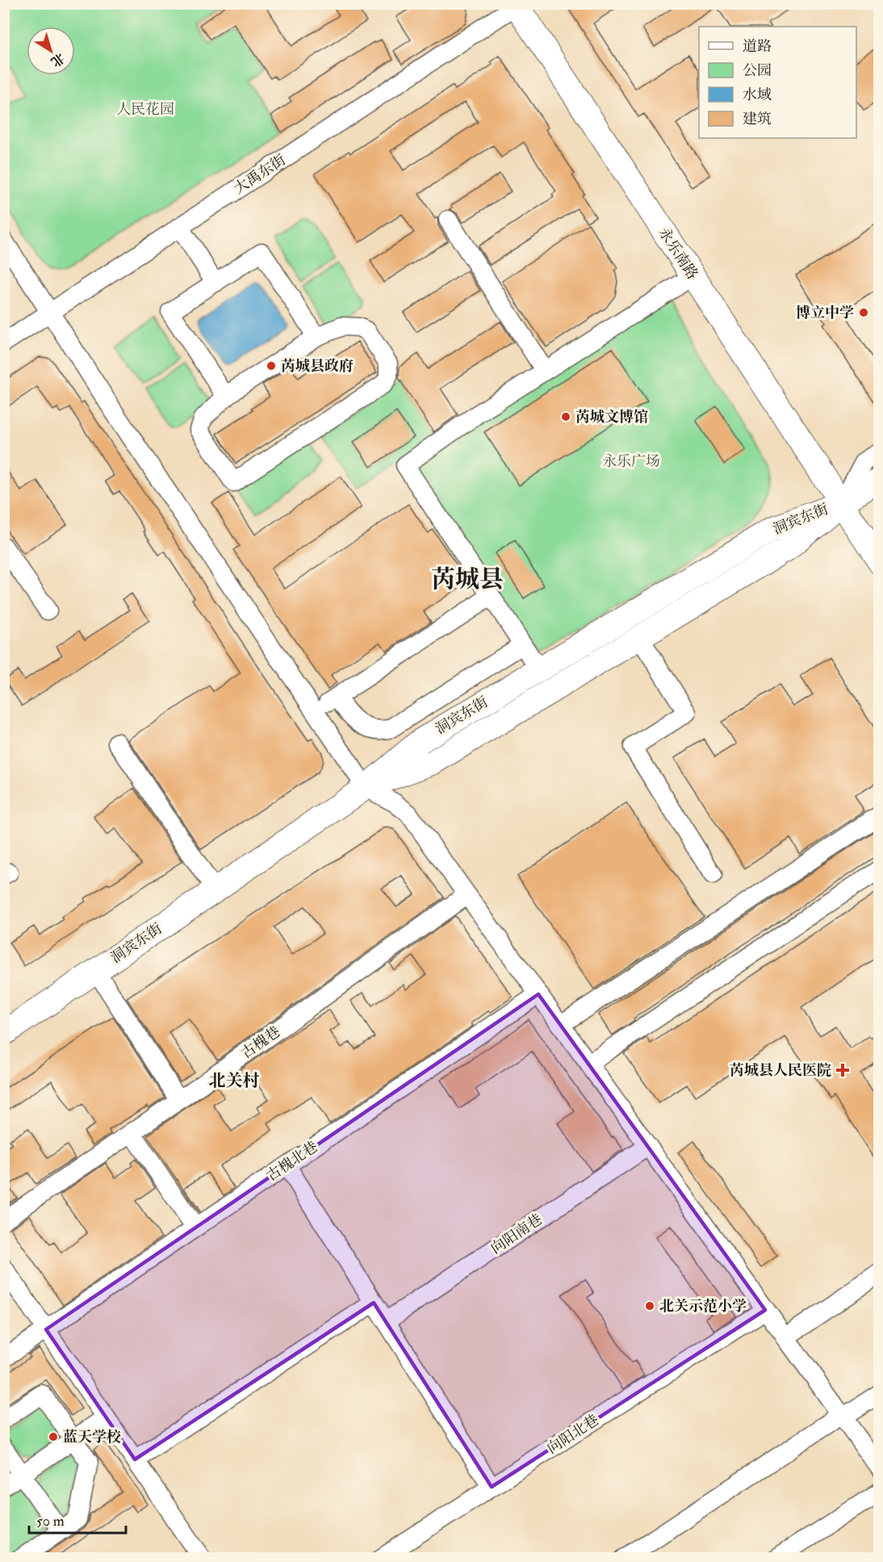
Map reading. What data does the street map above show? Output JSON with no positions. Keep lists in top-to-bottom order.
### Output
{
  "streets": {
    "main road": ["永乐南路", "洞宾东街"],
    "street": [
      "大禹东街",
      "古槐巷",
      "古槐北巷",
      "向阳南巷",
      "向阳北巷"
    ]
  },
  "crossings": [
    ["大禹东街", "永乐南路"],
    ["永乐南路", "洞宾东街"]
  ],
  "districts": ["芮城县", "北关村"],
  "parks": ["人民花园", "永乐广场"],
  "places": {
    "other": [
      "博立中学",
      "芮城县政府",
      "芮城文博馆",
      "北关示范小学",
      "蓝天学校"
    ],
    "health": ["芮城县人民医院"]
  },
  "legend": [
    "道路",
    "公园",
    "水域",
    "建筑"
  ],
  "scale_bar": "50 m",
  "north": "bottom right"
}
